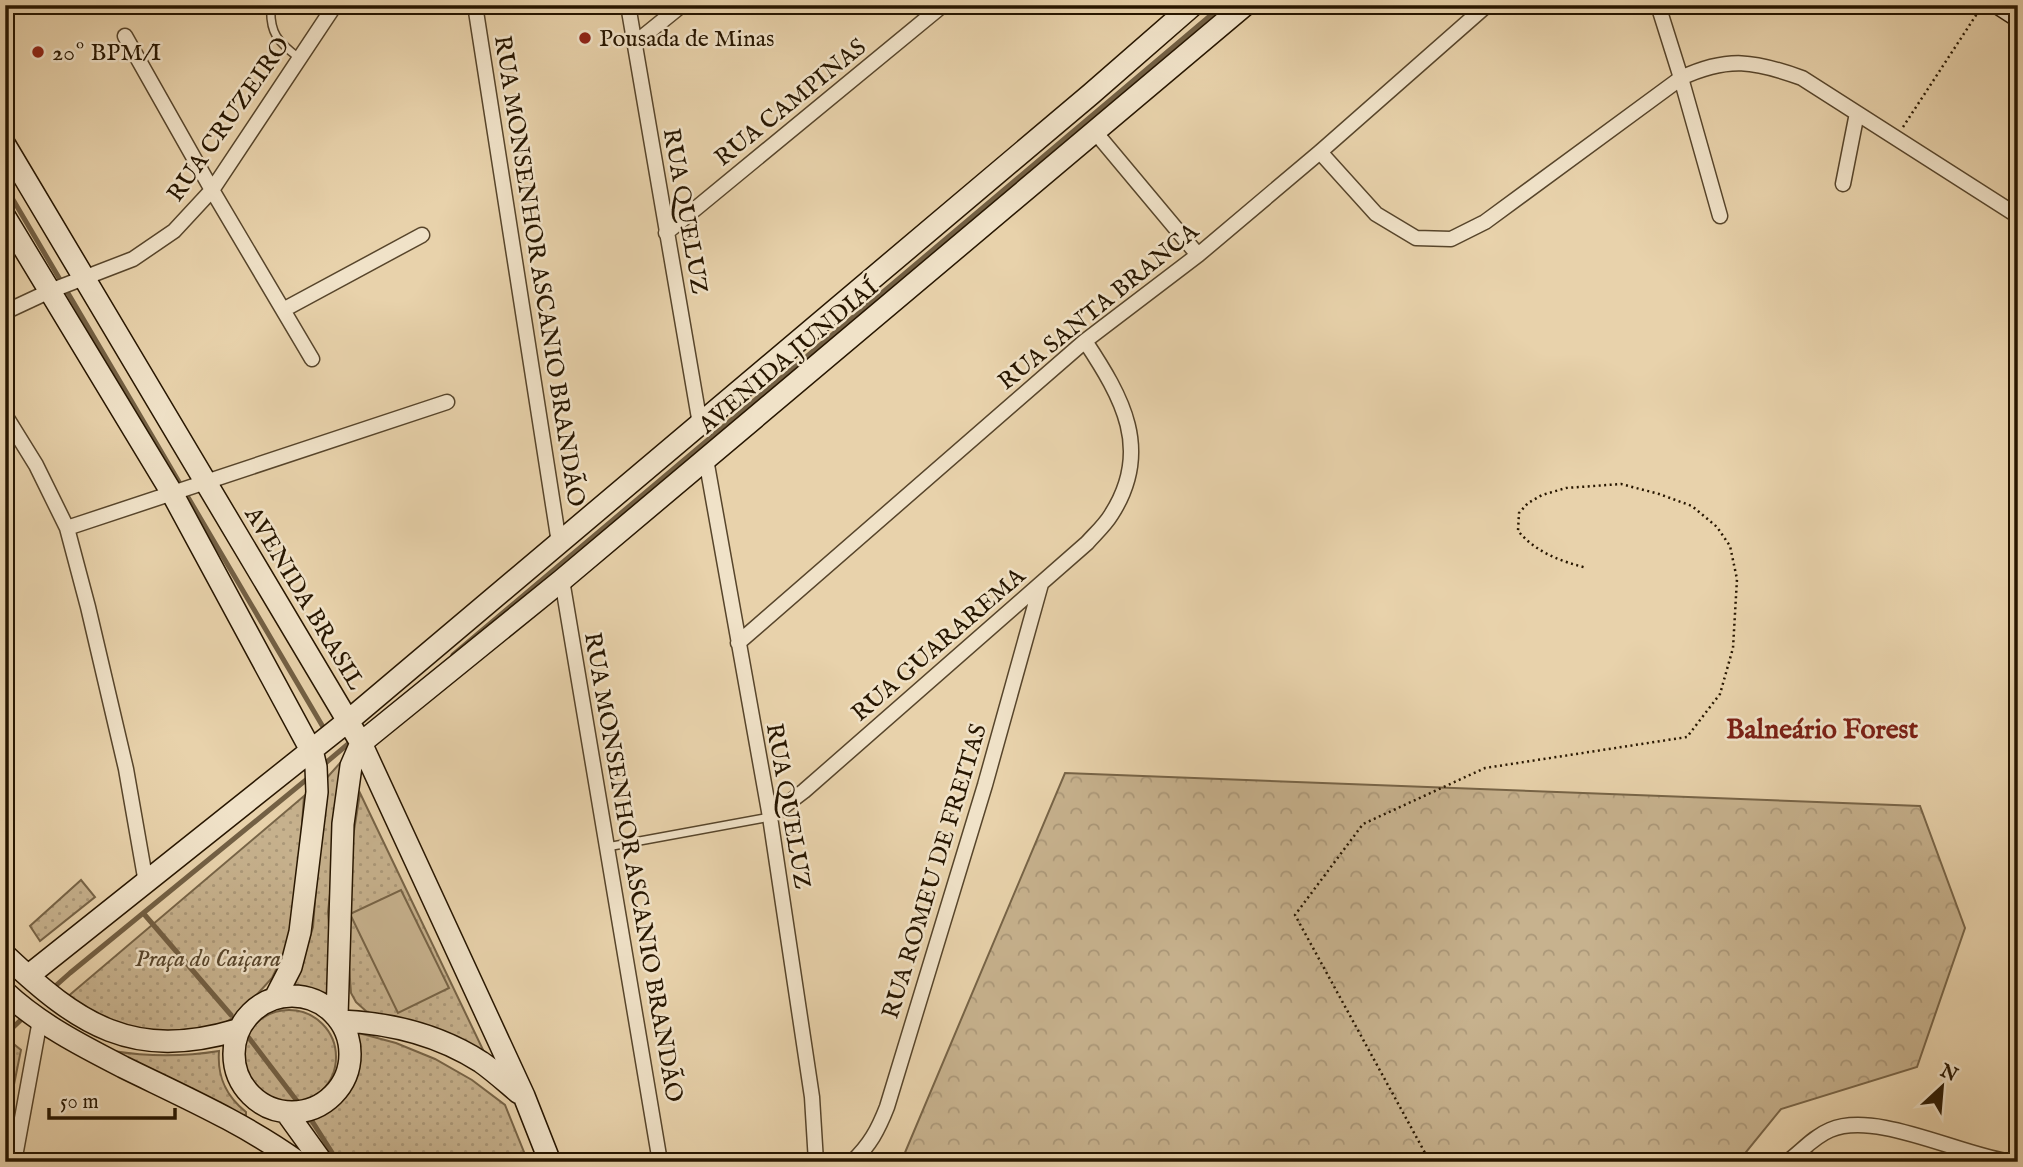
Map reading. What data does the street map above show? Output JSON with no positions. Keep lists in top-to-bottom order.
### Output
{
  "streets": {
    "main road": ["AVENIDA JUNDIAÍ", "AVENIDA BRASIL"],
    "street": [
      "RUA CAMPINAS",
      "RUA CRUZEIRO",
      "RUA QUELUZ",
      "RUA MONSENHOR ASCANIO BRANDÃO",
      "RUA SANTA BRANCA",
      "RUA GUARAREMA",
      "RUA ROMEU DE FREITAS"
    ]
  },
  "crossings": [
    ["RUA CAMPINAS", "RUA QUELUZ"],
    ["RUA CRUZEIRO", "AVENIDA BRASIL"],
    ["RUA QUELUZ", "RUA SANTA BRANCA"],
    ["RUA QUELUZ", "AVENIDA JUNDIAÍ"],
    ["RUA QUELUZ", "RUA GUARAREMA"],
    ["RUA MONSENHOR ASCANIO BRANDÃO", "AVENIDA JUNDIAÍ"],
    ["RUA MONSENHOR ASCANIO BRANDÃO", "RUA GUARAREMA"],
    ["RUA SANTA BRANCA", "RUA GUARAREMA"],
    ["AVENIDA JUNDIAÍ", "AVENIDA BRASIL"],
    ["RUA GUARAREMA", "RUA ROMEU DE FREITAS"]
  ],
  "districts": ["Balneário Forest"],
  "parks": ["Praça do Caiçara"],
  "places": ["Pousada de Minas", "20º BPM/I"],
  "scale_bar": "50 m",
  "north": "top right"
}
